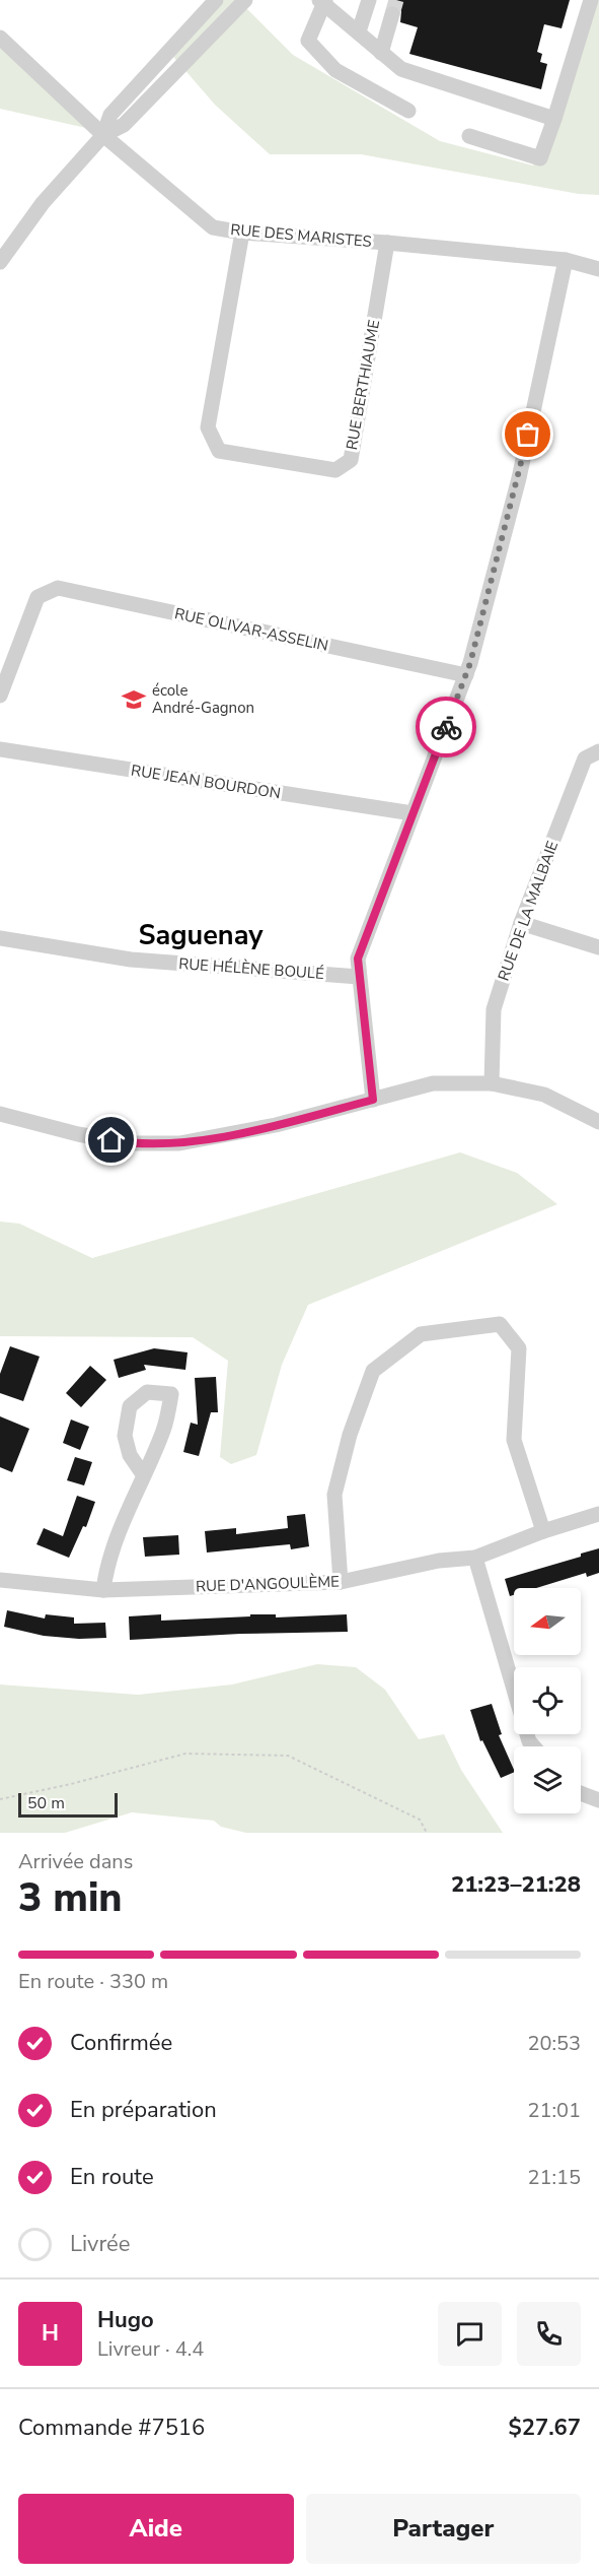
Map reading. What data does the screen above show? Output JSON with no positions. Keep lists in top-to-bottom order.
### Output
{
  "streets": {
    "street": [
      "RUE DES MARISTES",
      "RUE BERTHIAUME",
      "RUE OLIVAR-ASSELIN",
      "RUE JEAN BOURDON",
      "RUE DE LA MALBAIE",
      "RUE HÉLÈNE BOULÉ",
      "RUE D'ANGOULÈME"
    ]
  },
  "crossings": [
    ["RUE DES MARISTES", "RUE BERTHIAUME"]
  ],
  "districts": ["Saguenay"],
  "places": {
    "school or university": ["école André-Gagnon"]
  },
  "scale_bar": "50 m",
  "north": "left",
  "page": {
    "scale": "50 m",
    "heading": ["3 min", "Arrivée dans", "21:23–21:28"],
    "panel": [
      "Hugo",
      "Livreur · 4.4",
      "Commande #7516",
      "$27.67"
    ],
    "bar": "En route · 330 m",
    "list": [
      ["Confirmée", "20:53"],
      ["En préparation", "21:01"],
      ["En route", "21:15"],
      "Livrée"
    ],
    "round": "H",
    "buttons": ["Aide", "Partager"]
  }
}
